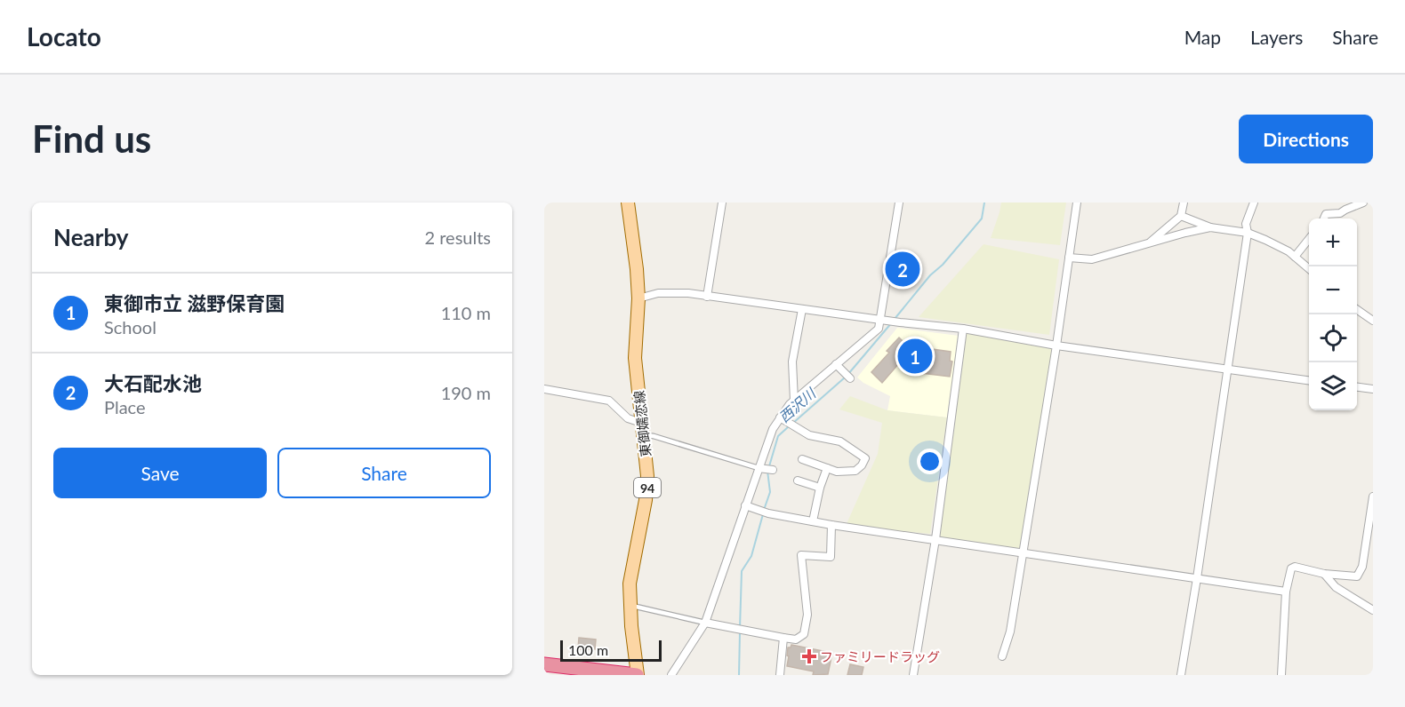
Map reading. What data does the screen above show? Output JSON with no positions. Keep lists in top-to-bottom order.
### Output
{
  "streets": {
    "main road": ["東御嬬恋線", "94"]
  },
  "water": ["西沢川"],
  "places": {
    "health": ["ファミリードラッグ"]
  },
  "scale_bar": "100 m",
  "page": {
    "header": "Locato",
    "nav": ["Map", "Layers", "Share"],
    "buttons": [
      "Directions",
      ["Save", "Share"]
    ],
    "title": "Find us",
    "heading": ["Nearby", "2 results"],
    "map_buttons": ["+", "−"],
    "pins": ["2", "1"],
    "list": [
      {
        "mark": "1",
        "name": "東御市立 滋野保育園",
        "note": "School",
        "value": "110 m"
      },
      {
        "mark": "2",
        "name": "大石配水池",
        "note": "Place",
        "value": "190 m"
      }
    ],
    "scale": "100 m"
  }
}
